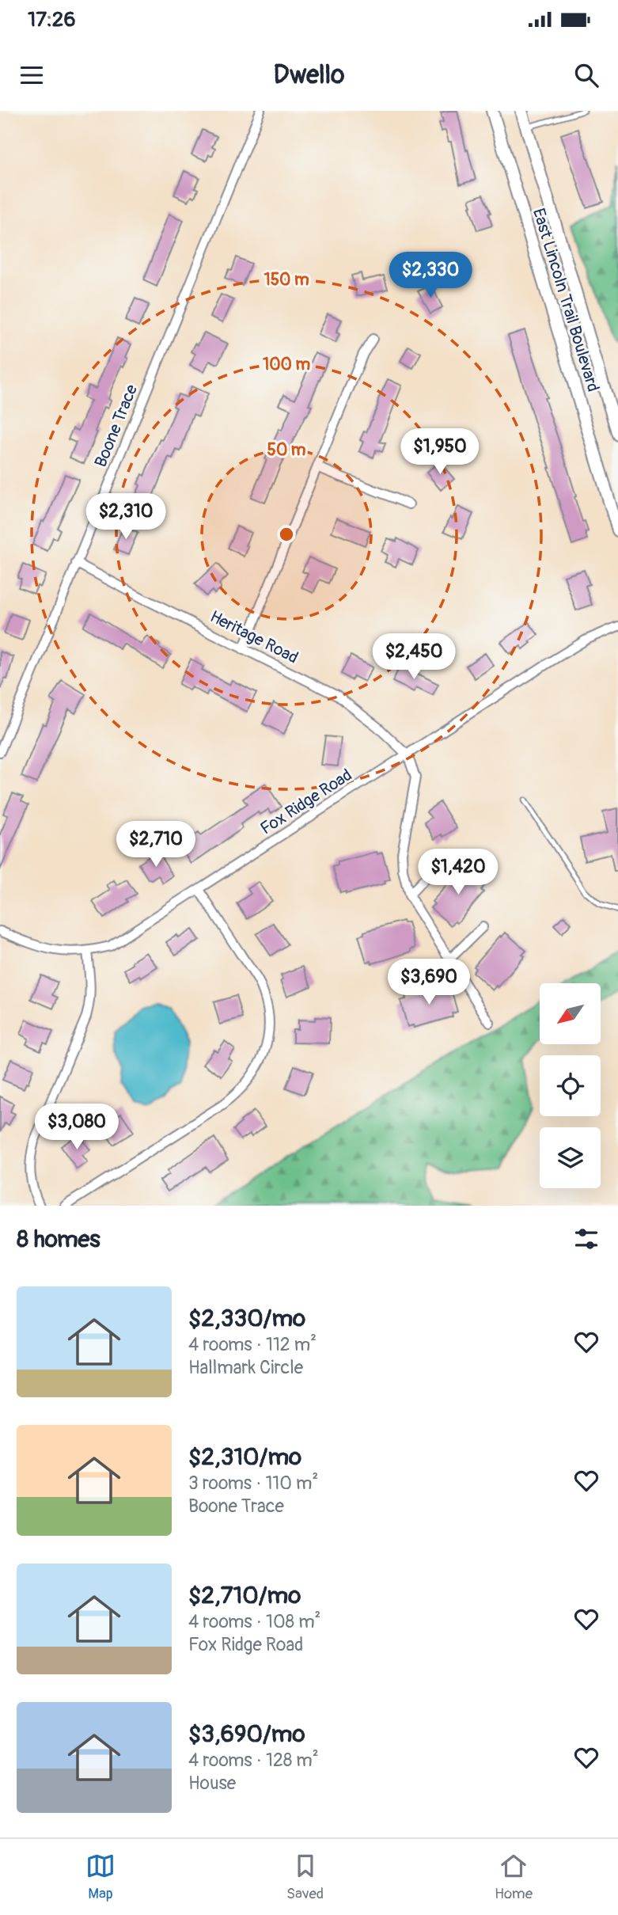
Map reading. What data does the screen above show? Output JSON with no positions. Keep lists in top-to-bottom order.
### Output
{
  "streets": {
    "street": [
      "East Lincoln Trail Boulevard",
      "Boone Trace",
      "Heritage Road",
      "Fox Ridge Road"
    ]
  },
  "crossings": [
    ["Boone Trace", "Heritage Road"],
    ["Heritage Road", "Fox Ridge Road"]
  ],
  "north": "bottom left",
  "page": {
    "status": "17:26",
    "header": "Dwello",
    "price": [
      "$2,330",
      "$1,950",
      "$2,310",
      "$2,450",
      "$2,710",
      "$1,420",
      "$3,690",
      "$3,080"
    ],
    "heading": "8 homes",
    "list": [
      {
        "name": "$2,330/mo",
        "note": "4 rooms · 112 m² · Hallmark Circle"
      },
      {
        "name": "$2,310/mo",
        "note": "3 rooms · 110 m² · Boone Trace"
      },
      {
        "name": "$2,710/mo",
        "note": "4 rooms · 108 m² · Fox Ridge Road"
      },
      {
        "name": "$3,690/mo",
        "note": "4 rooms · 128 m² · House"
      }
    ],
    "tabs": ["Map", "Saved", "Home"]
  },
  "rings": ["150 m", "100 m", "50 m"]
}
